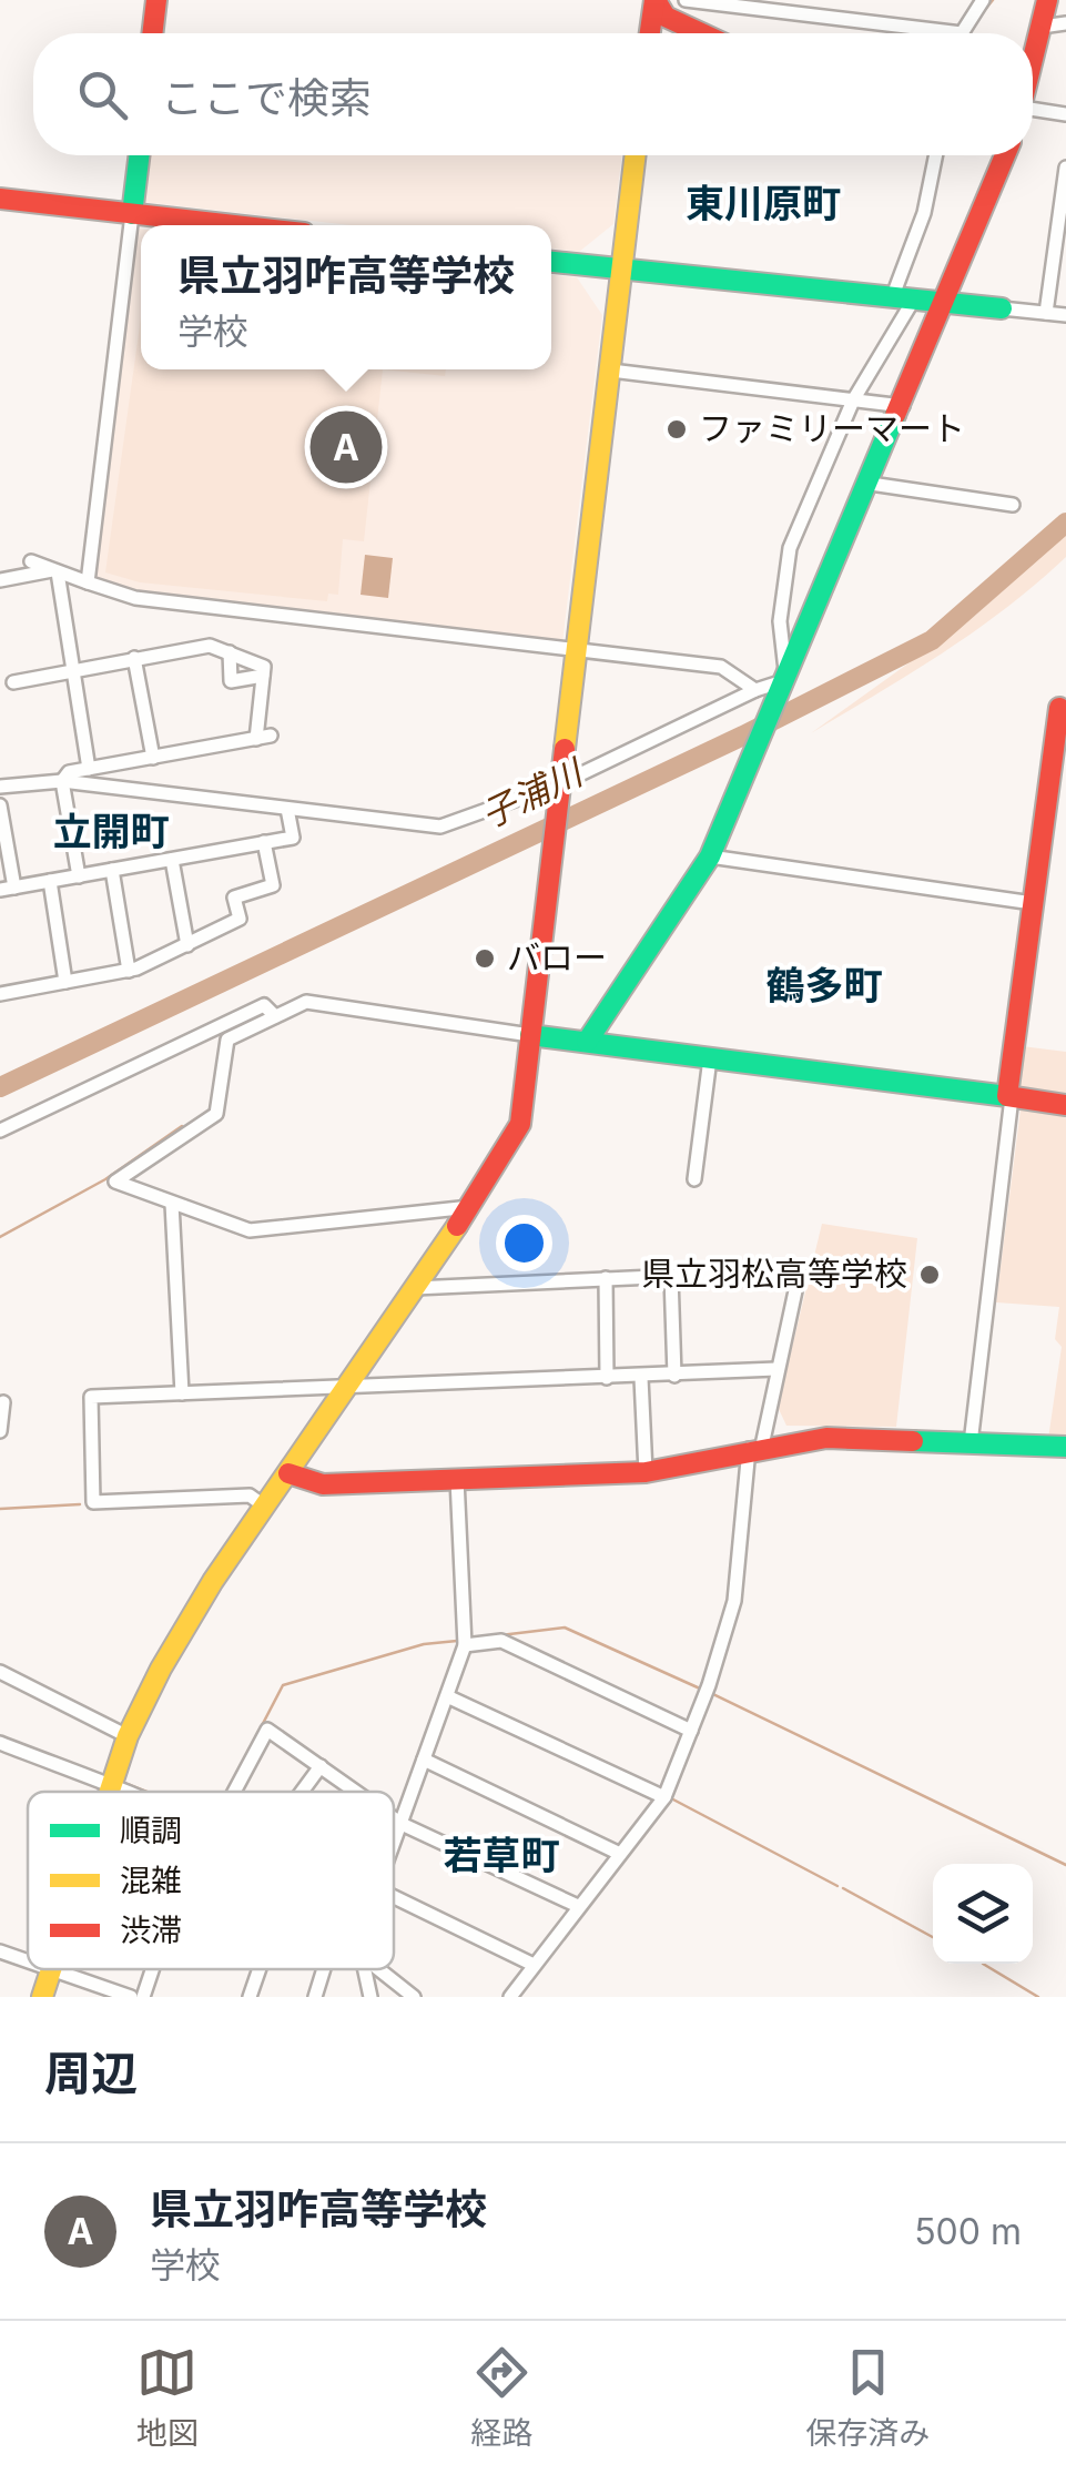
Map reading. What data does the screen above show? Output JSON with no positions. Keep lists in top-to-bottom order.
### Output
{
  "districts": [
    "東川原町",
    "立開町",
    "鶴多町",
    "若草町"
  ],
  "water": ["子浦川"],
  "places": ["ファミリーマート", "バロー", "県立羽松高等学校"],
  "legend": ["順調", "混雑", "渋滞"],
  "page": {
    "search": "ここで検索",
    "popup": ["県立羽咋高等学校", "学校"],
    "pins": "A",
    "heading": "周辺",
    "list": [
      {
        "mark": "A",
        "name": "県立羽咋高等学校",
        "note": "学校",
        "value": "500 m"
      }
    ],
    "nav": ["地図", "経路", "保存済み"]
  }
}
